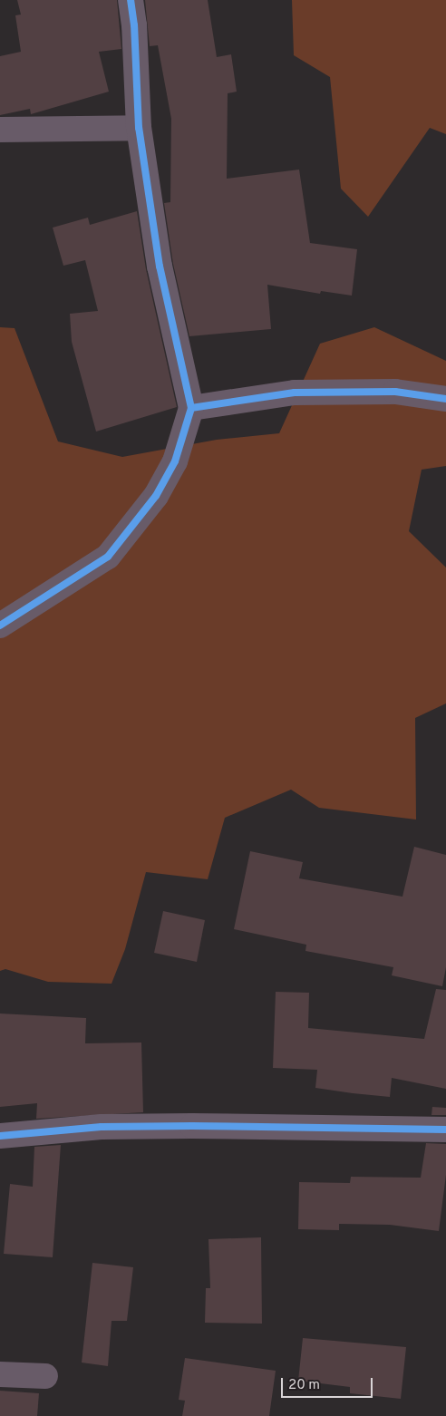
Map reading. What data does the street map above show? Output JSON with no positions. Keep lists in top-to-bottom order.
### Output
{
  "scale_bar": "20 m"
}
